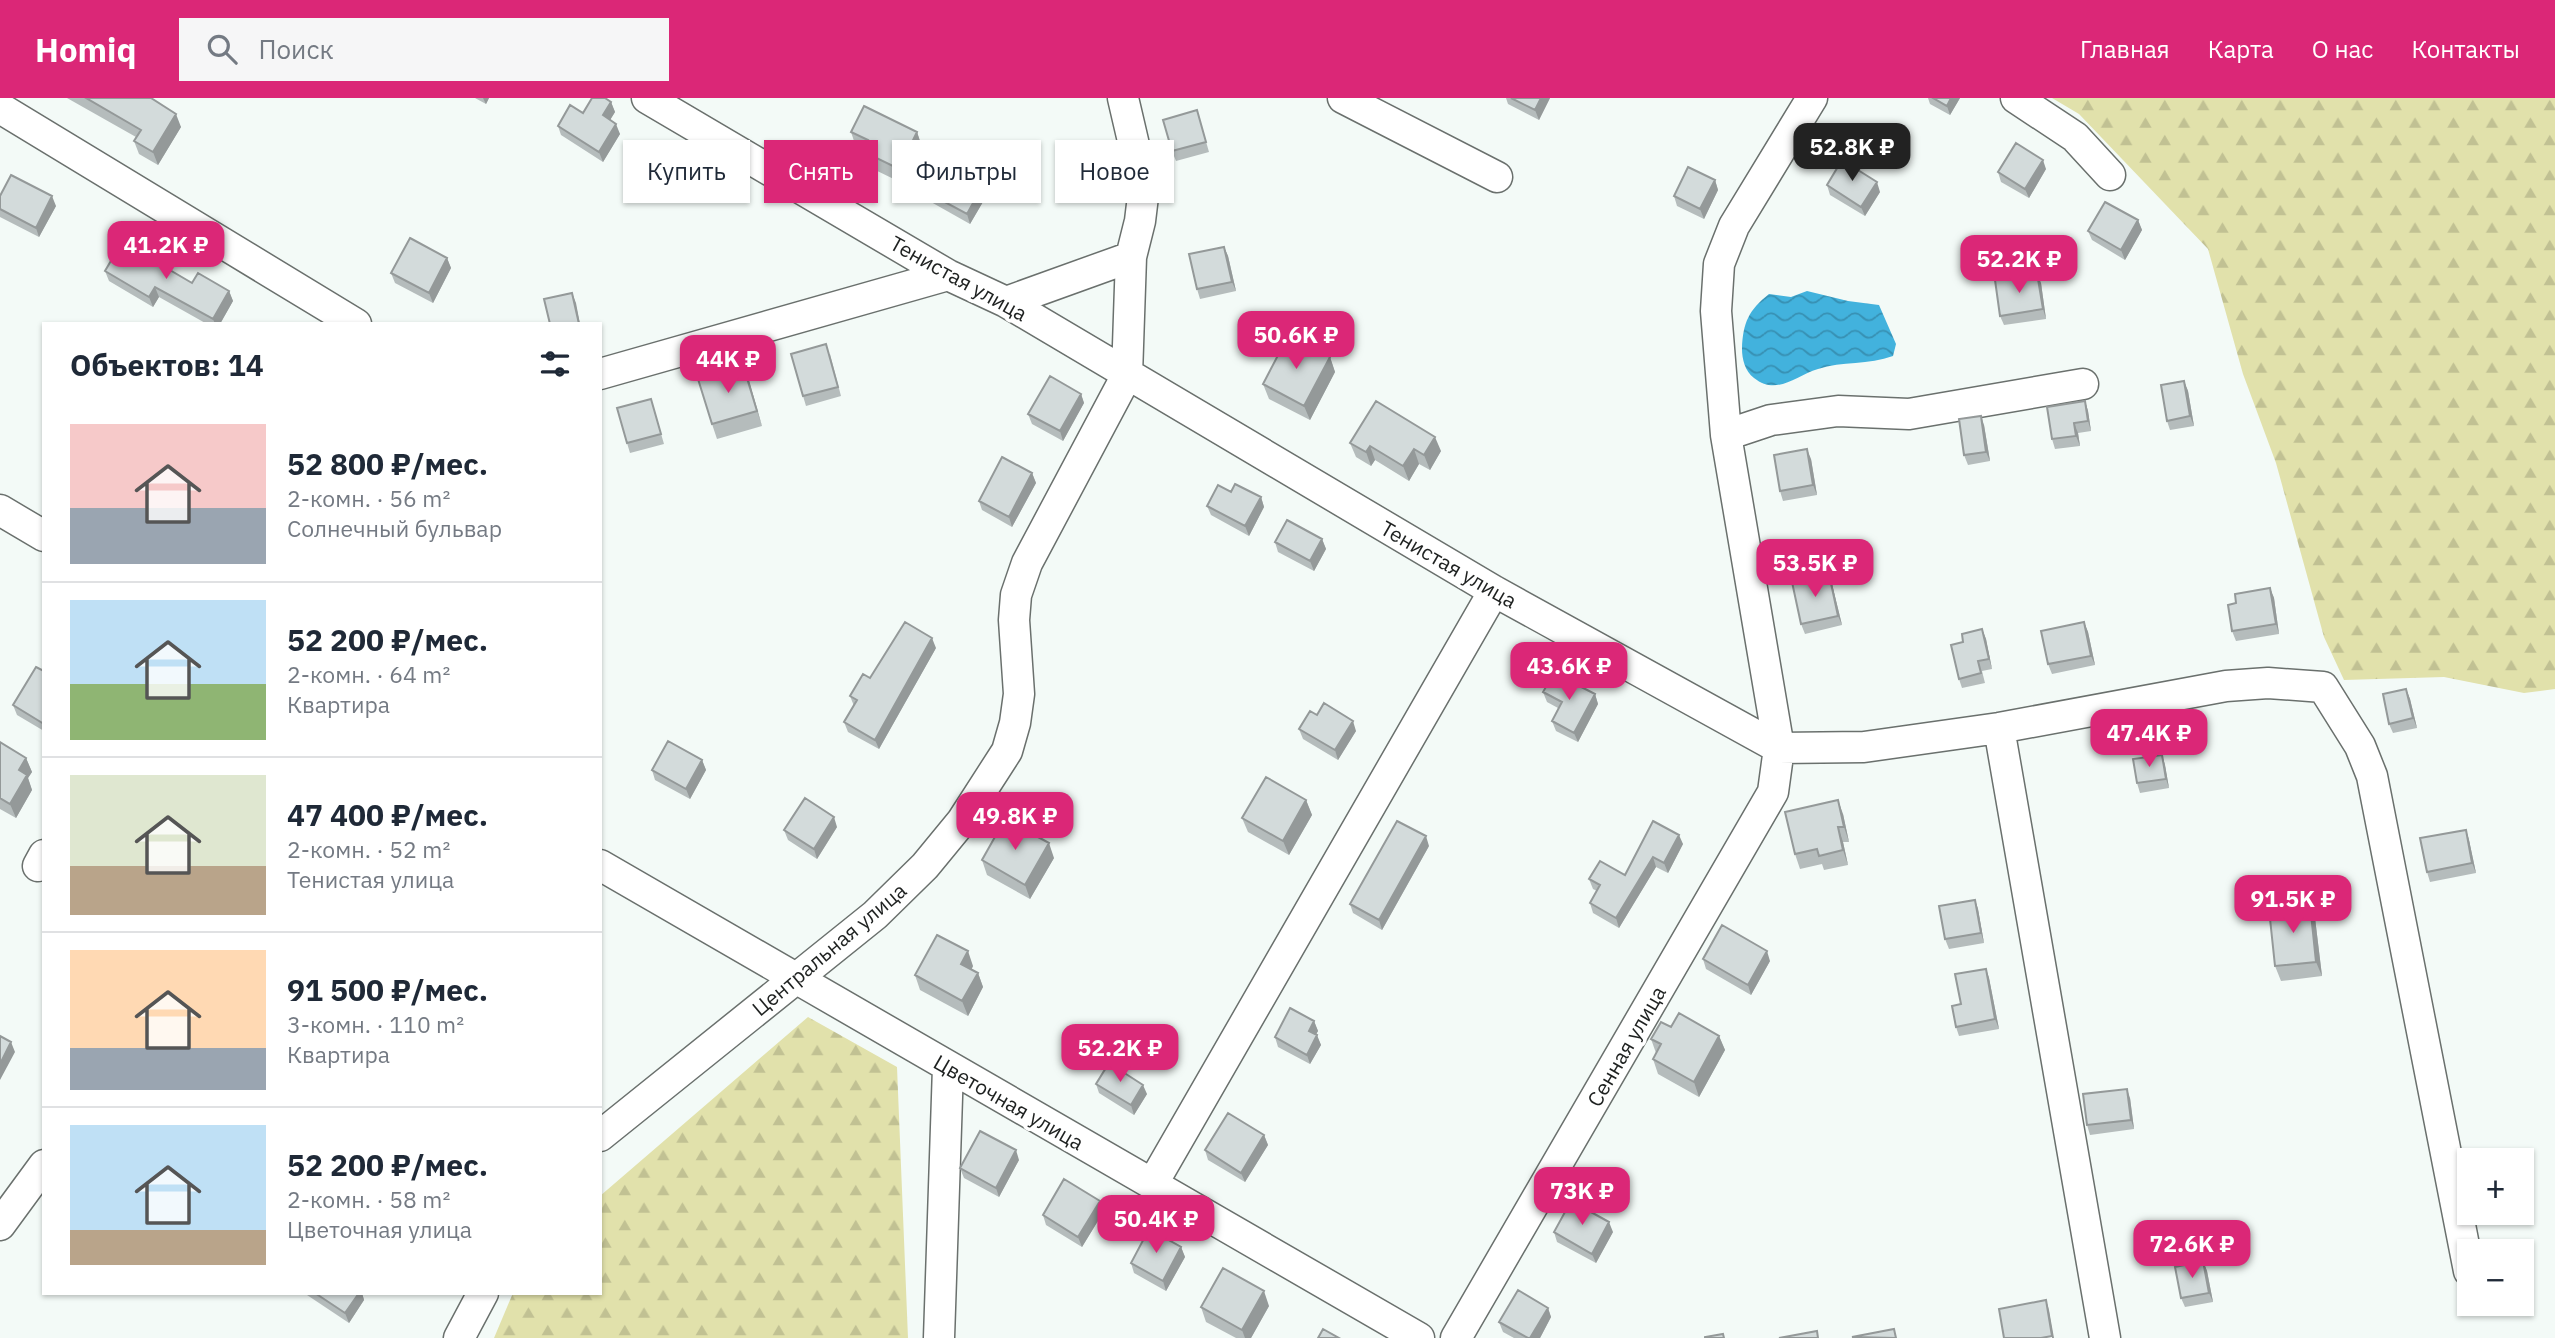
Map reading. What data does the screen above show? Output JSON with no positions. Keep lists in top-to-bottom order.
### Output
{
  "streets": {
    "street": [
      "Тенистая улица",
      "Центральная улица",
      "Сенная улица",
      "Цветочная улица"
    ]
  },
  "crossings": [
    ["Тенистая улица", "Центральная улица"],
    ["Тенистая улица", "Сенная улица"],
    ["Центральная улица", "Цветочная улица"]
  ],
  "page": {
    "header": "Homiq",
    "search": "Поиск",
    "nav": [
      "Главная",
      "Карта",
      "О нас",
      "Контакты"
    ],
    "price": [
      "52.8K ₽",
      "41.2K ₽",
      "52.2K ₽",
      "50.6K ₽",
      "44K ₽",
      "53.5K ₽",
      "43.6K ₽",
      "47.4K ₽",
      "49.8K ₽",
      "91.5K ₽",
      "52.2K ₽",
      "73K ₽",
      "50.4K ₽",
      "72.6K ₽"
    ],
    "chip": [
      "Купить",
      "Снять",
      "Фильтры",
      "Новое"
    ],
    "heading": "Объектов: 14",
    "list": [
      {
        "name": "52 800 ₽/мес.",
        "note": "2-комн. · 56 m² · Солнечный бульвар"
      },
      {
        "name": "52 200 ₽/мес.",
        "note": "2-комн. · 64 m² · Квартира"
      },
      {
        "name": "47 400 ₽/мес.",
        "note": "2-комн. · 52 m² · Тенистая улица"
      },
      {
        "name": "91 500 ₽/мес.",
        "note": "3-комн. · 110 m² · Квартира"
      },
      {
        "name": "52 200 ₽/мес.",
        "note": "2-комн. · 58 m² · Цветочная улица"
      }
    ],
    "map_buttons": ["+", "−"]
  }
}
